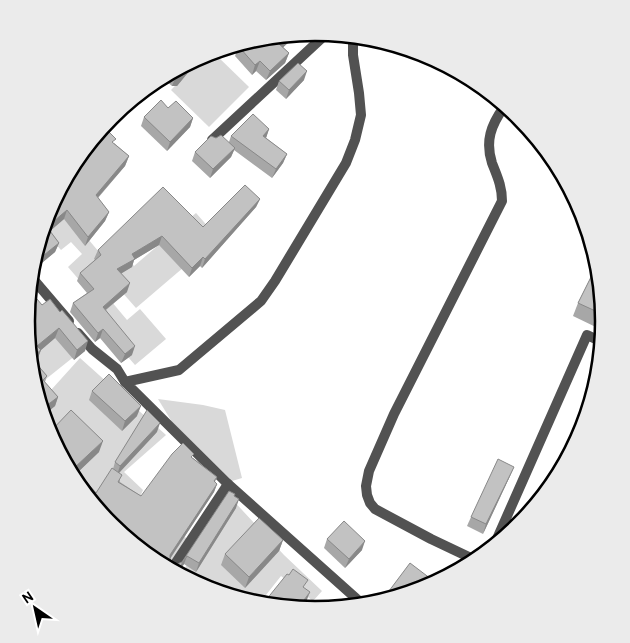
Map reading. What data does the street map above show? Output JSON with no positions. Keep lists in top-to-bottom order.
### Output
{
  "north": "top left"
}
